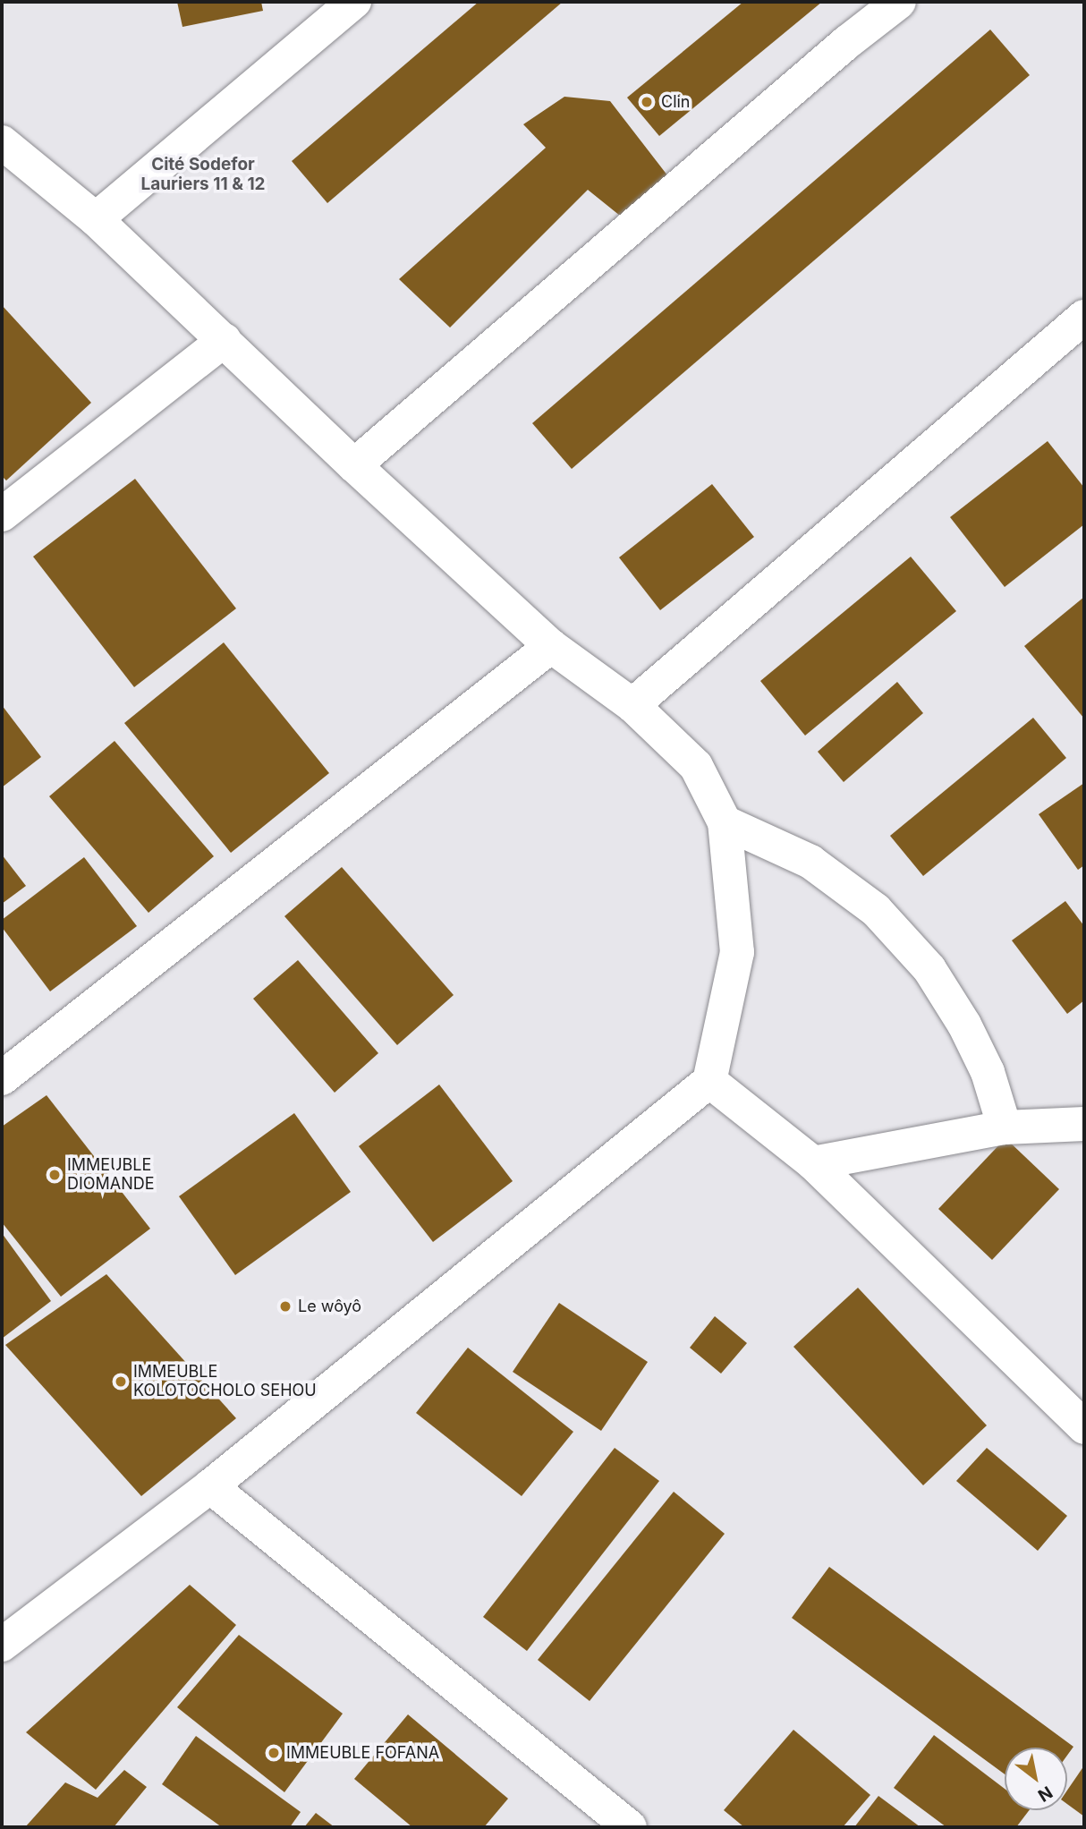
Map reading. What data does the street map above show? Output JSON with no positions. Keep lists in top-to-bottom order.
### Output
{
  "districts": ["Cité Sodefor Lauriers 11 & 12"],
  "places": [
    "Clin",
    "IMMEUBLE DIOMANDE",
    "Le wôyô",
    "IMMEUBLE KOLOTOCHOLO SEHOU",
    "IMMEUBLE FOFANA"
  ],
  "north": "bottom right"
}
